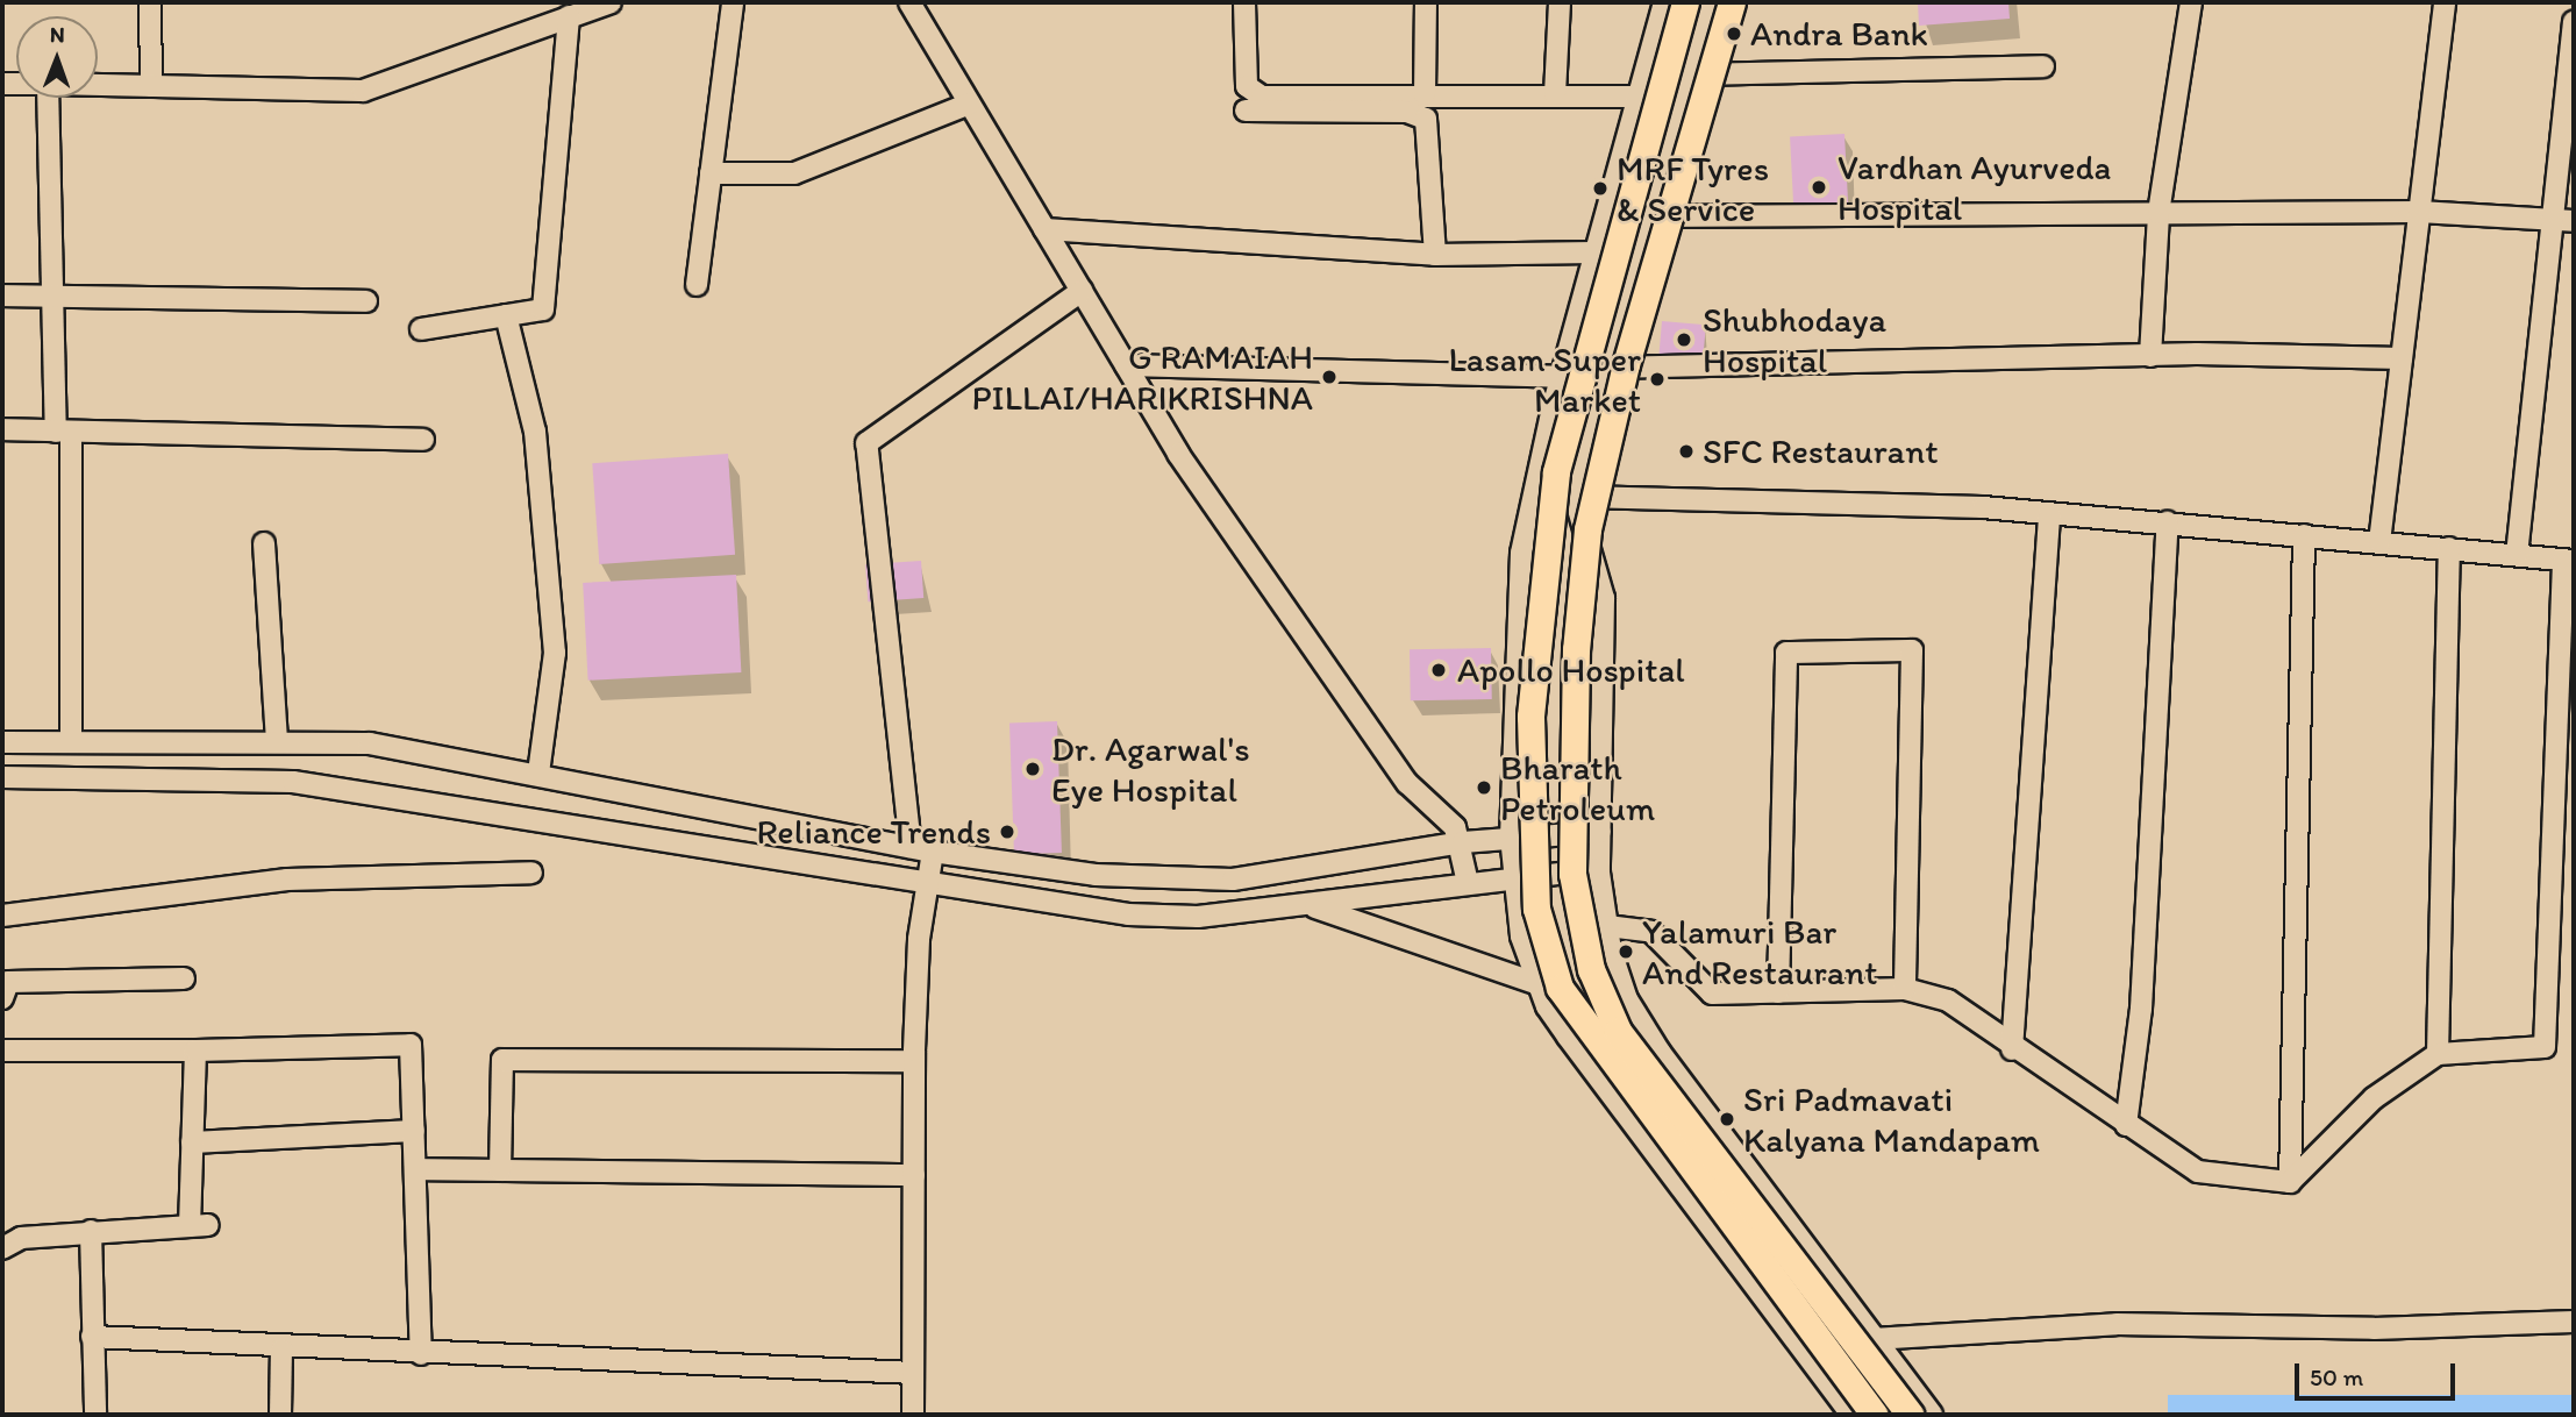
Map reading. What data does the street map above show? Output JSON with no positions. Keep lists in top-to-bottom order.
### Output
{
  "places": [
    "Andra Bank",
    "Vardhan Ayurveda Hospital",
    "MRF Tyres & Service",
    "Shubhodaya Hospital",
    "G RAMAIAH PILLAI/HARIKRISHNA",
    "Lasam Super Market",
    "SFC Restaurant",
    "Apollo Hospital",
    "Dr. Agarwal's Eye Hospital",
    "Bharath Petroleum",
    "Reliance Trends",
    "Yalamuri Bar And Restaurant",
    "Sri Padmavati Kalyana Mandapam"
  ],
  "scale_bar": "50 m",
  "north": "top"
}
